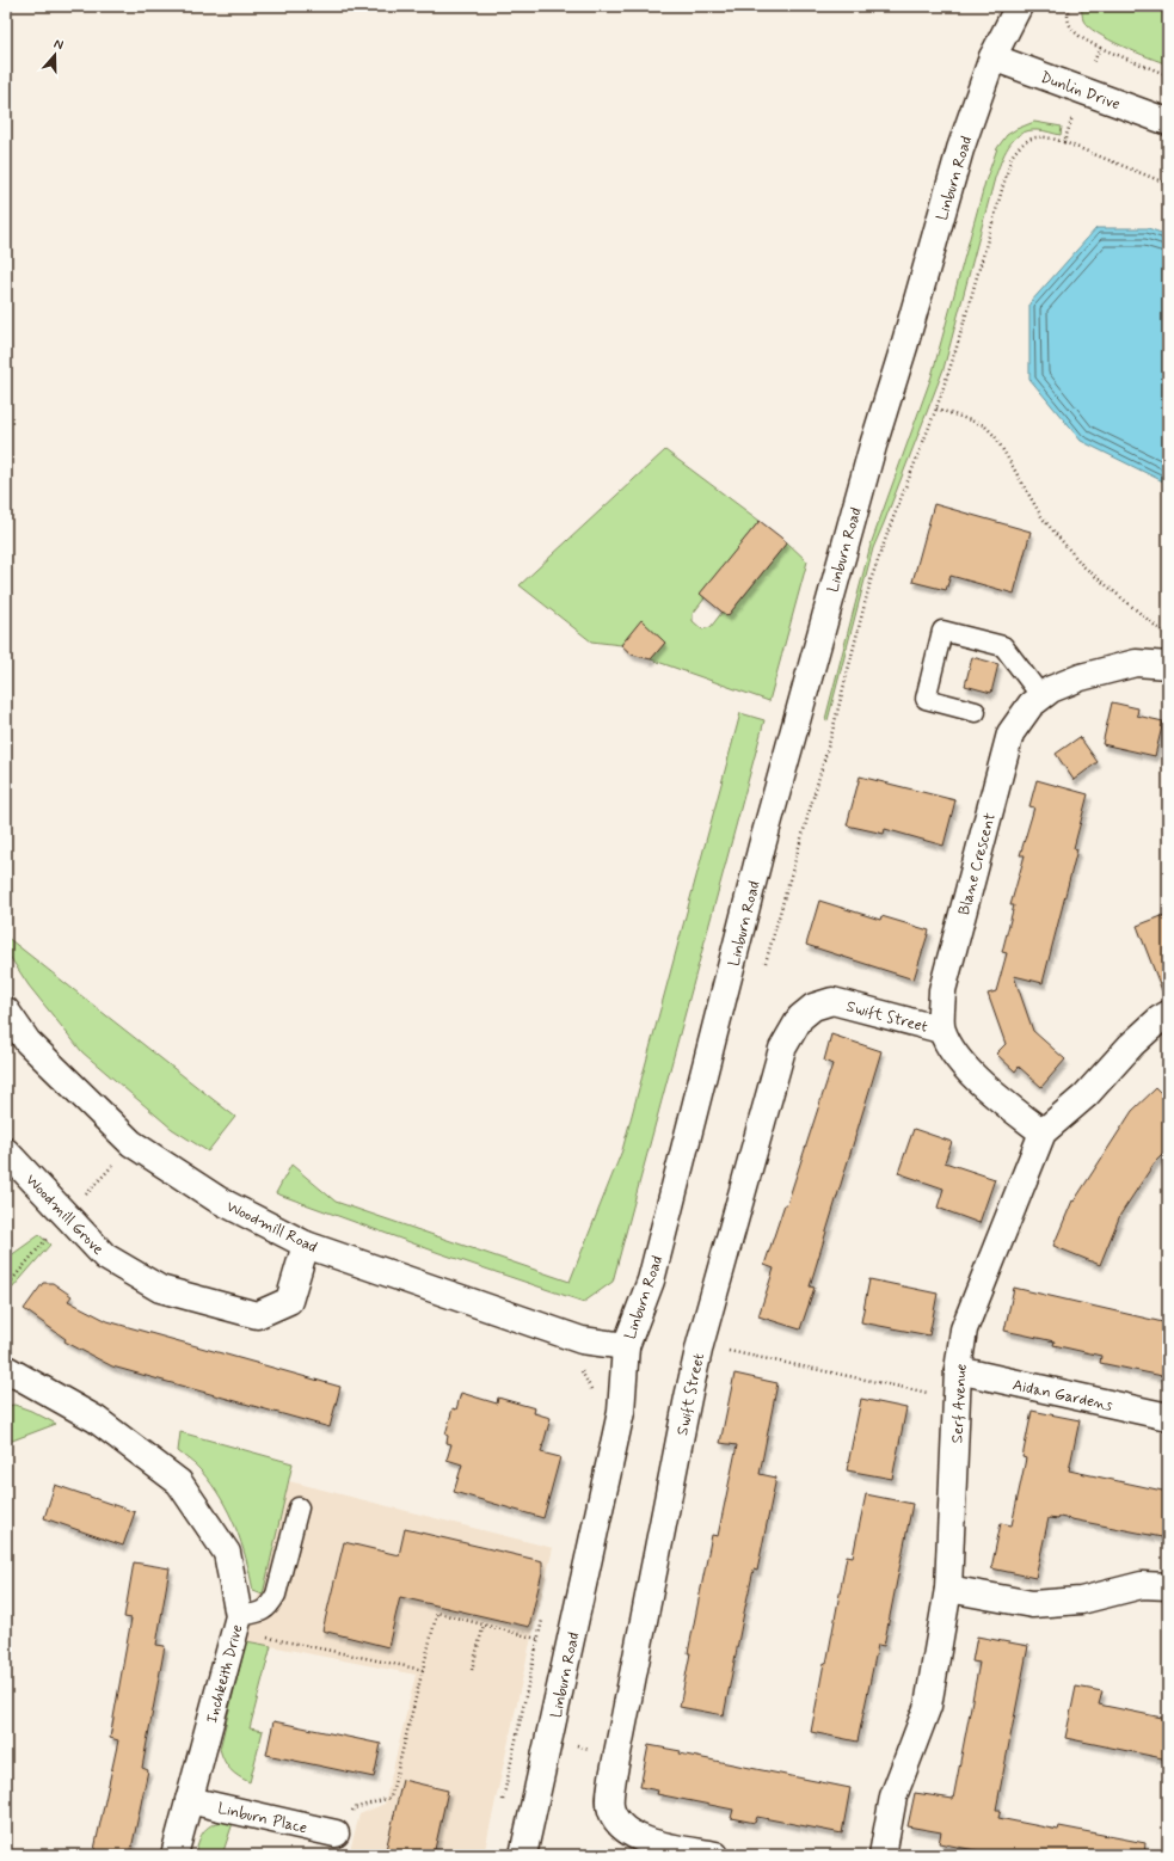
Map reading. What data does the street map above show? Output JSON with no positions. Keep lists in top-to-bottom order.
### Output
{
  "streets": {
    "street": [
      "Dunlin Drive",
      "Linburn Road",
      "Blane Crescent",
      "Swift Street",
      "Woodmill Grove",
      "Woodmill Road",
      "Aidan Gardens",
      "Serf Avenue",
      "Inchkeith Drive",
      "Linburn Place"
    ]
  },
  "crossings": [
    ["Dunlin Drive", "Linburn Road"],
    ["Linburn Road", "Woodmill Road"],
    ["Blane Crescent", "Swift Street"],
    ["Woodmill Grove", "Woodmill Road"],
    ["Aidan Gardens", "Serf Avenue"],
    ["Inchkeith Drive", "Linburn Place"]
  ],
  "north": "top"
}
